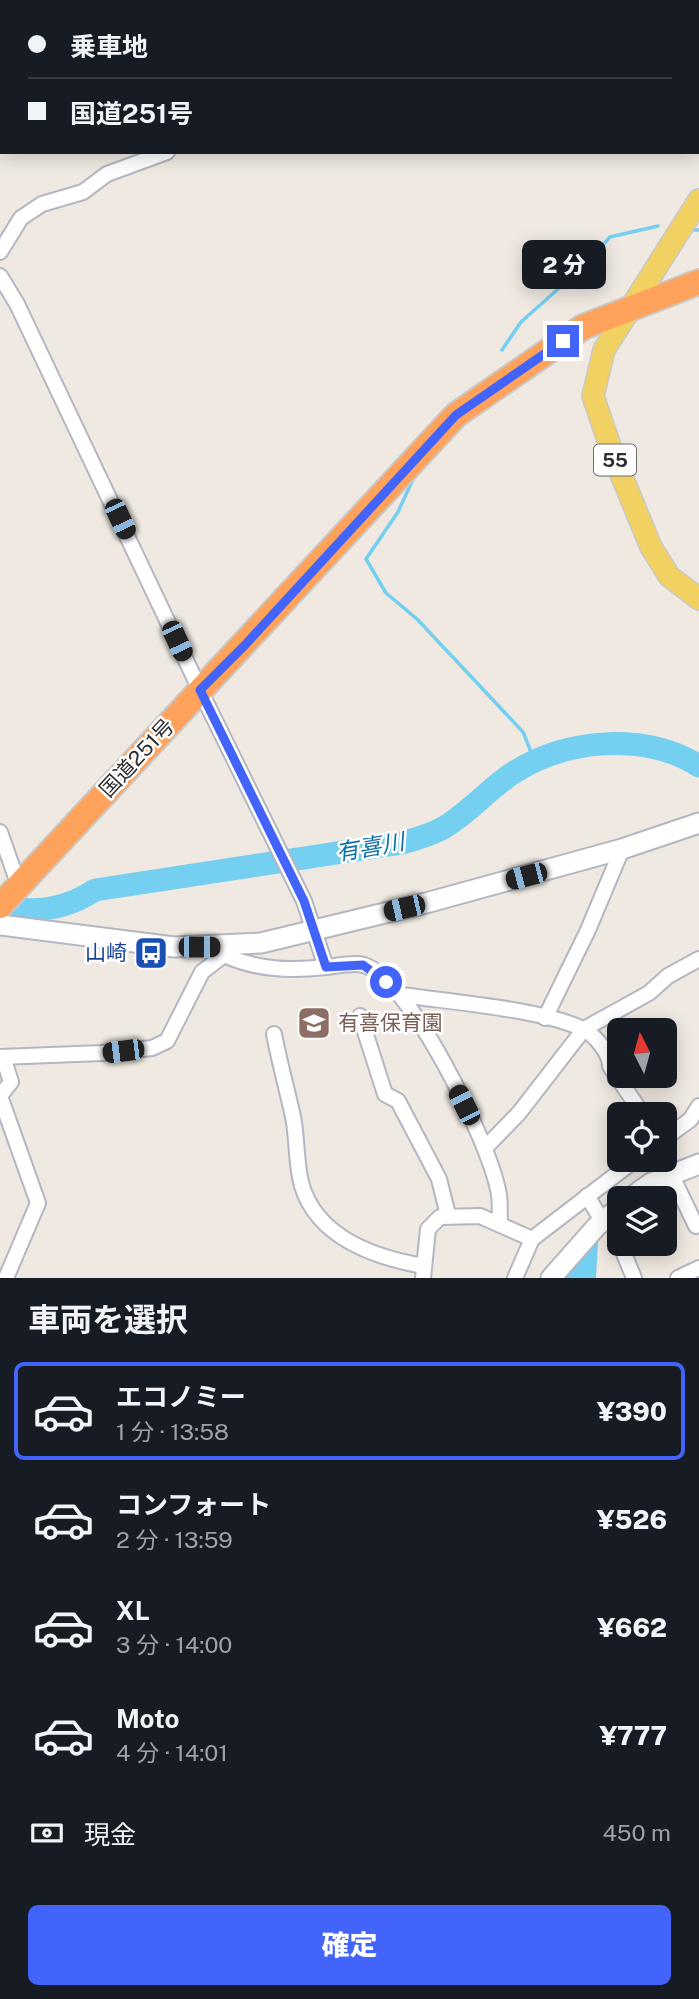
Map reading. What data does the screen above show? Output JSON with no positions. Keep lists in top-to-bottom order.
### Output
{
  "streets": {
    "highway": ["国道251号"],
    "main road": ["55"]
  },
  "crossings": [
    ["55", "国道251号"]
  ],
  "water": ["有喜川"],
  "places": {
    "bus stop": ["山崎"],
    "school or university": ["有喜保育園"]
  },
  "north": "top",
  "page": {
    "banner": ["乗車地", "国道251号"],
    "bubble": "2 分",
    "heading": "車両を選択",
    "list": [
      {
        "name": "エコノミー",
        "note": "1 分 · 13:58",
        "value": "¥390"
      },
      {
        "name": "コンフォート",
        "note": "2 分 · 13:59",
        "value": "¥526"
      },
      {
        "name": "XL",
        "note": "3 分 · 14:00",
        "value": "¥662"
      },
      {
        "name": "Moto",
        "note": "4 分 · 14:01",
        "value": "¥777"
      }
    ],
    "pay": ["現金", "450 m"],
    "buttons": "確定"
  }
}
